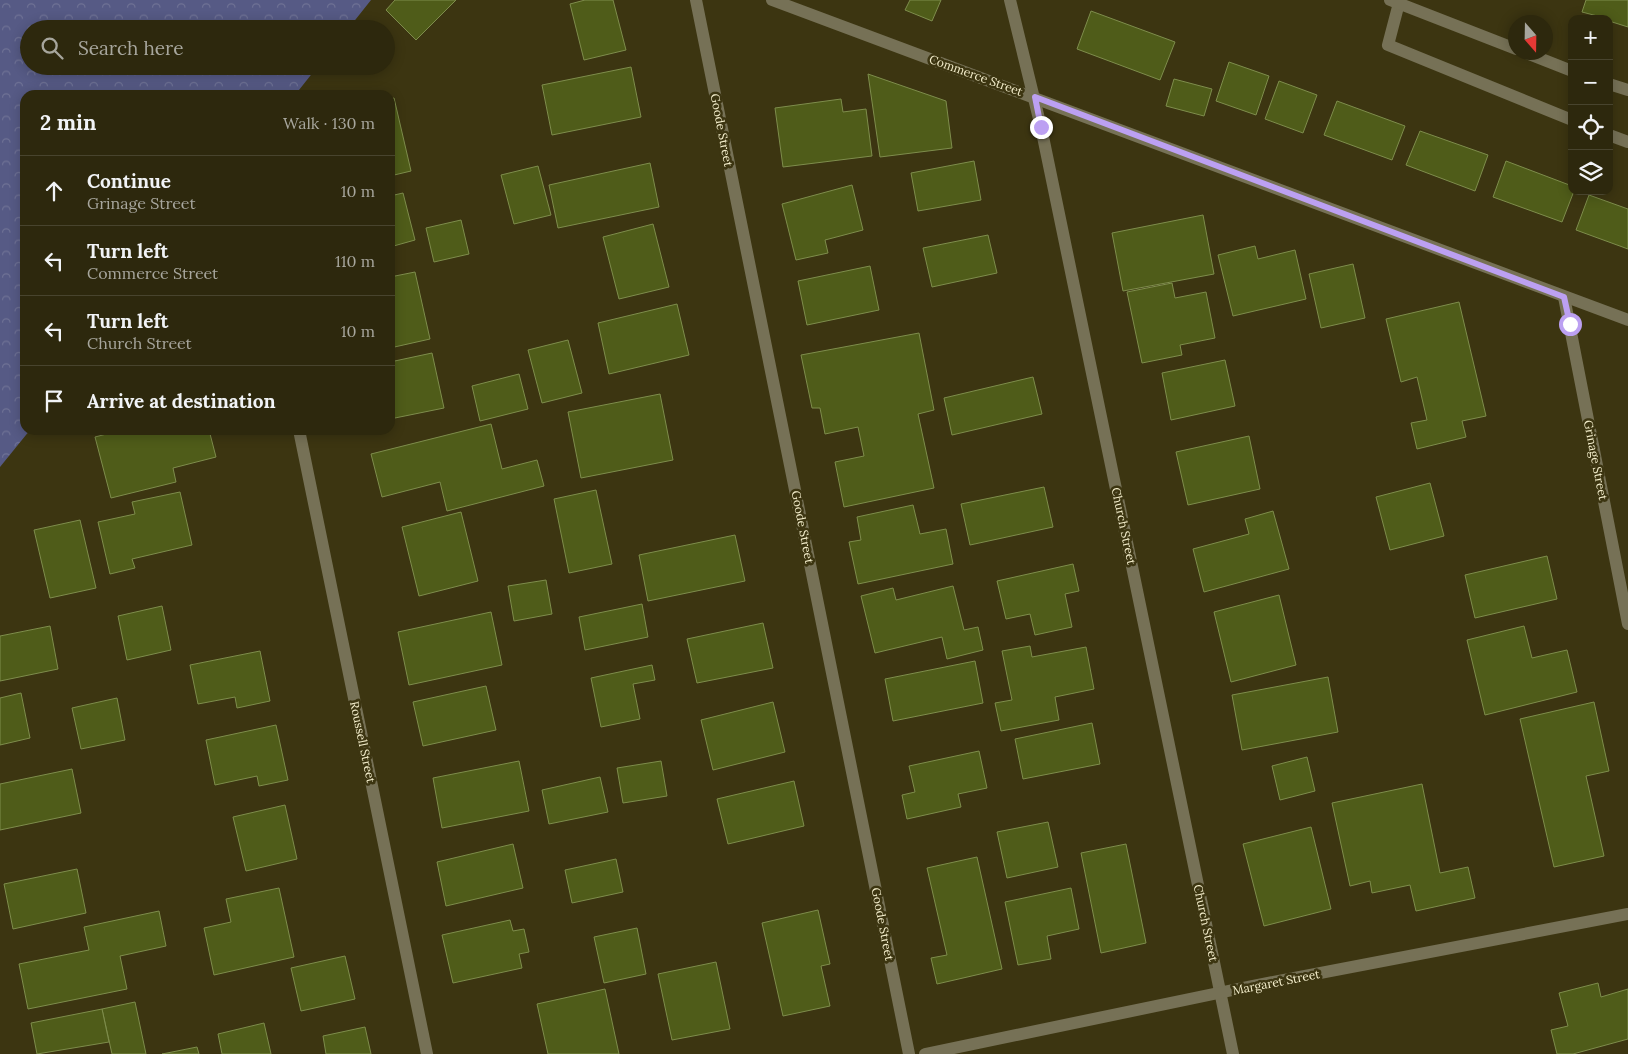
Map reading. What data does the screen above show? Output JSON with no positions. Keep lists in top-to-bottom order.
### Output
{
  "streets": {
    "street": [
      "Commerce Street",
      "Goode Street",
      "Grinage Street",
      "Church Street",
      "Roussell Street",
      "Margaret Street"
    ]
  },
  "crossings": [
    ["Commerce Street", "Grinage Street"],
    ["Commerce Street", "Church Street"],
    ["Church Street", "Margaret Street"]
  ],
  "north": "bottom",
  "page": {
    "map_buttons": ["+", "−"],
    "search": "Search here",
    "heading": ["2 min", "Walk · 130 m"],
    "list": [
      ["Continue", "Grinage Street", "10 m"],
      ["Turn left", "Commerce Street", "110 m"],
      ["Turn left", "Church Street", "10 m"],
      "Arrive at destination"
    ]
  }
}
